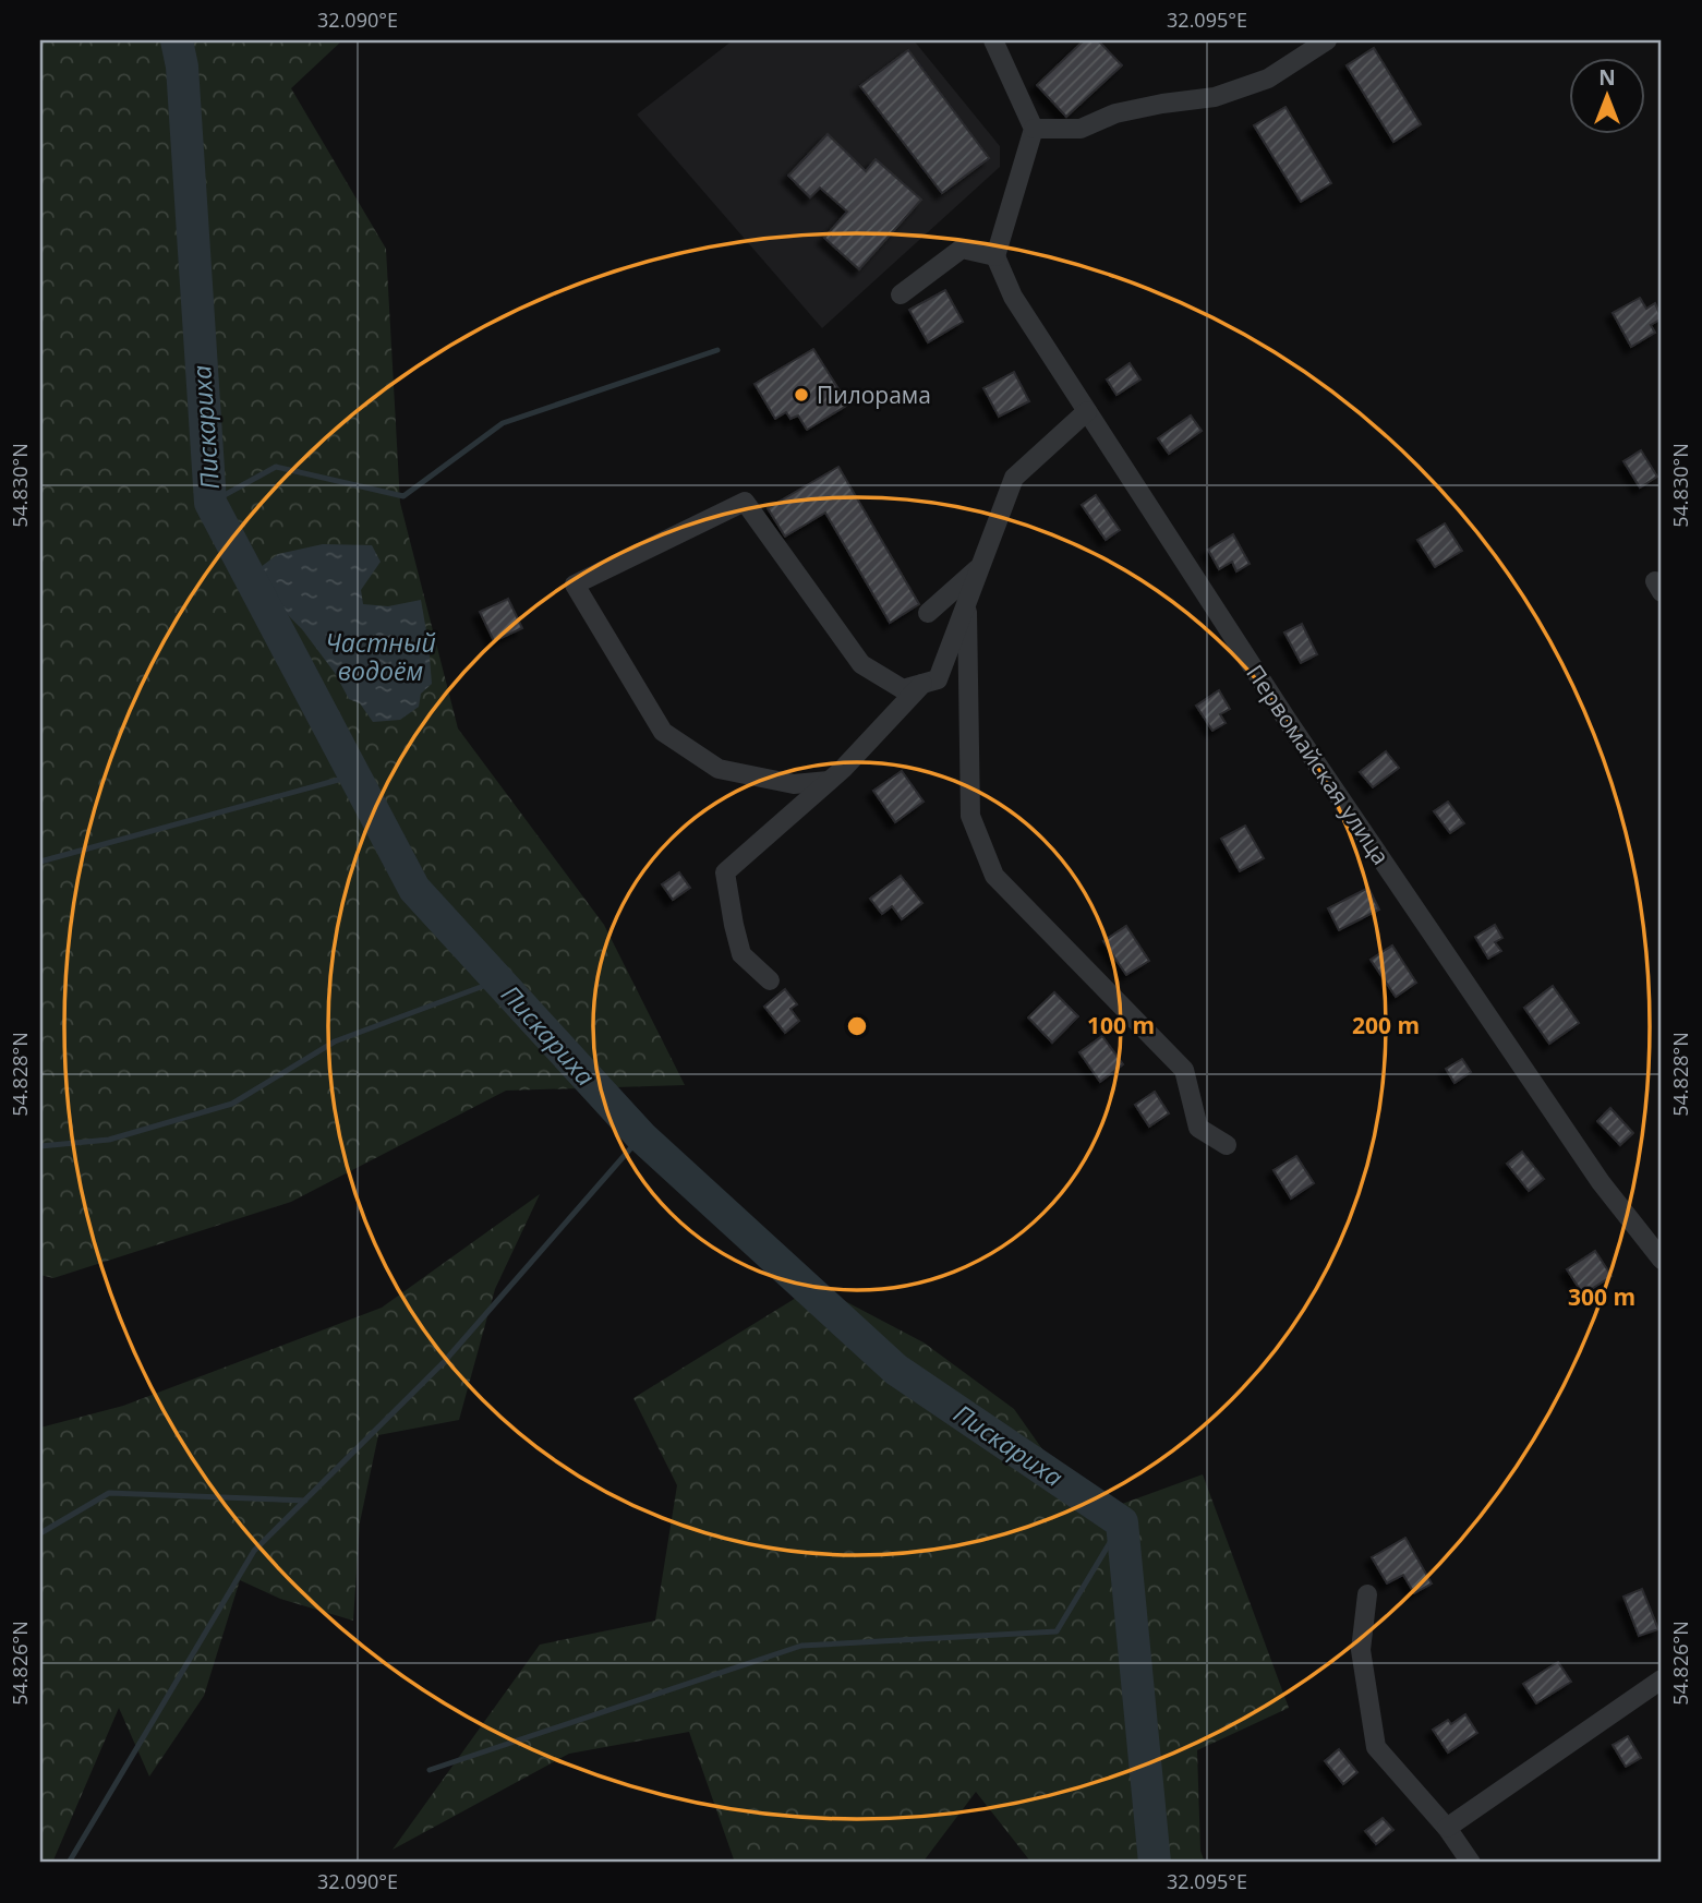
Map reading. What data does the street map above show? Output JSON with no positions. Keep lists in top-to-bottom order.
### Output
{
  "streets": {
    "street": ["Первомайская улица"]
  },
  "water": ["Пискариха", "Частный водоём"],
  "places": ["Пилорама"],
  "north": "top",
  "coordinates": [
    "32.090°E",
    "32.095°E",
    "54.830°N",
    "54.828°N",
    "54.826°N"
  ],
  "rings": ["100 m", "200 m", "300 m"]
}
